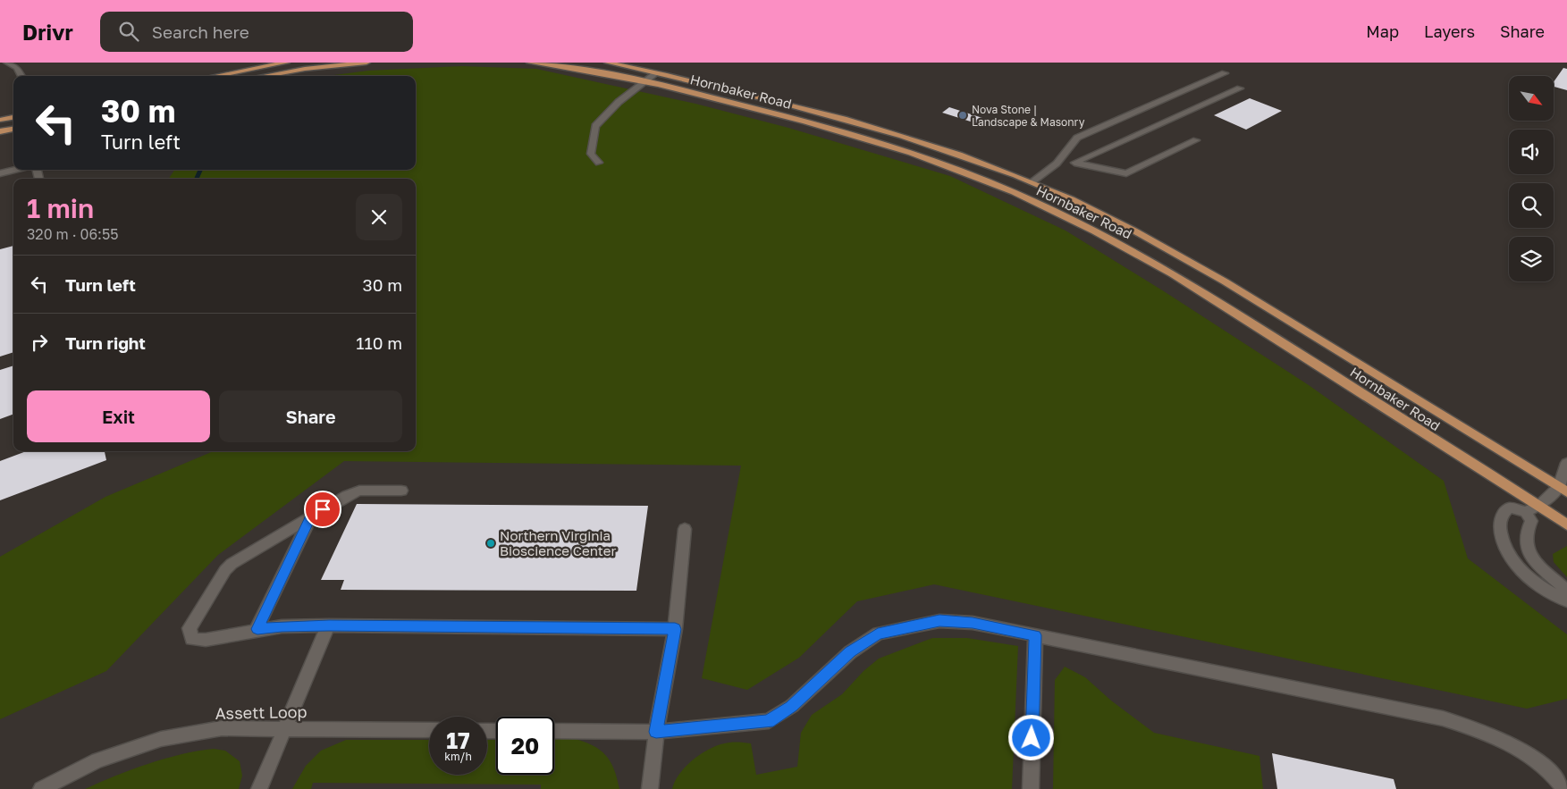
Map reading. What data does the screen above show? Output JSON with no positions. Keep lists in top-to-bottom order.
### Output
{
  "streets": {
    "main road": ["Hornbaker Road"],
    "street": ["Assett Loop"]
  },
  "places": ["Nova Stone | Landscape & Masonry", "Northern Virginia Bioscience Center"],
  "north": "bottom right",
  "page": {
    "header": "Drivr",
    "search": "Search here",
    "nav": ["Map", "Layers", "Share"],
    "turn": ["30 m", "Turn left"],
    "heading": ["1 min", "320 m · 06:55"],
    "list": [
      {
        "name": "Turn left",
        "value": "30 m"
      },
      {
        "name": "Turn right",
        "value": "110 m"
      }
    ],
    "buttons": ["Exit", "Share"],
    "speed": "17 km/h",
    "limit": "20"
  }
}
